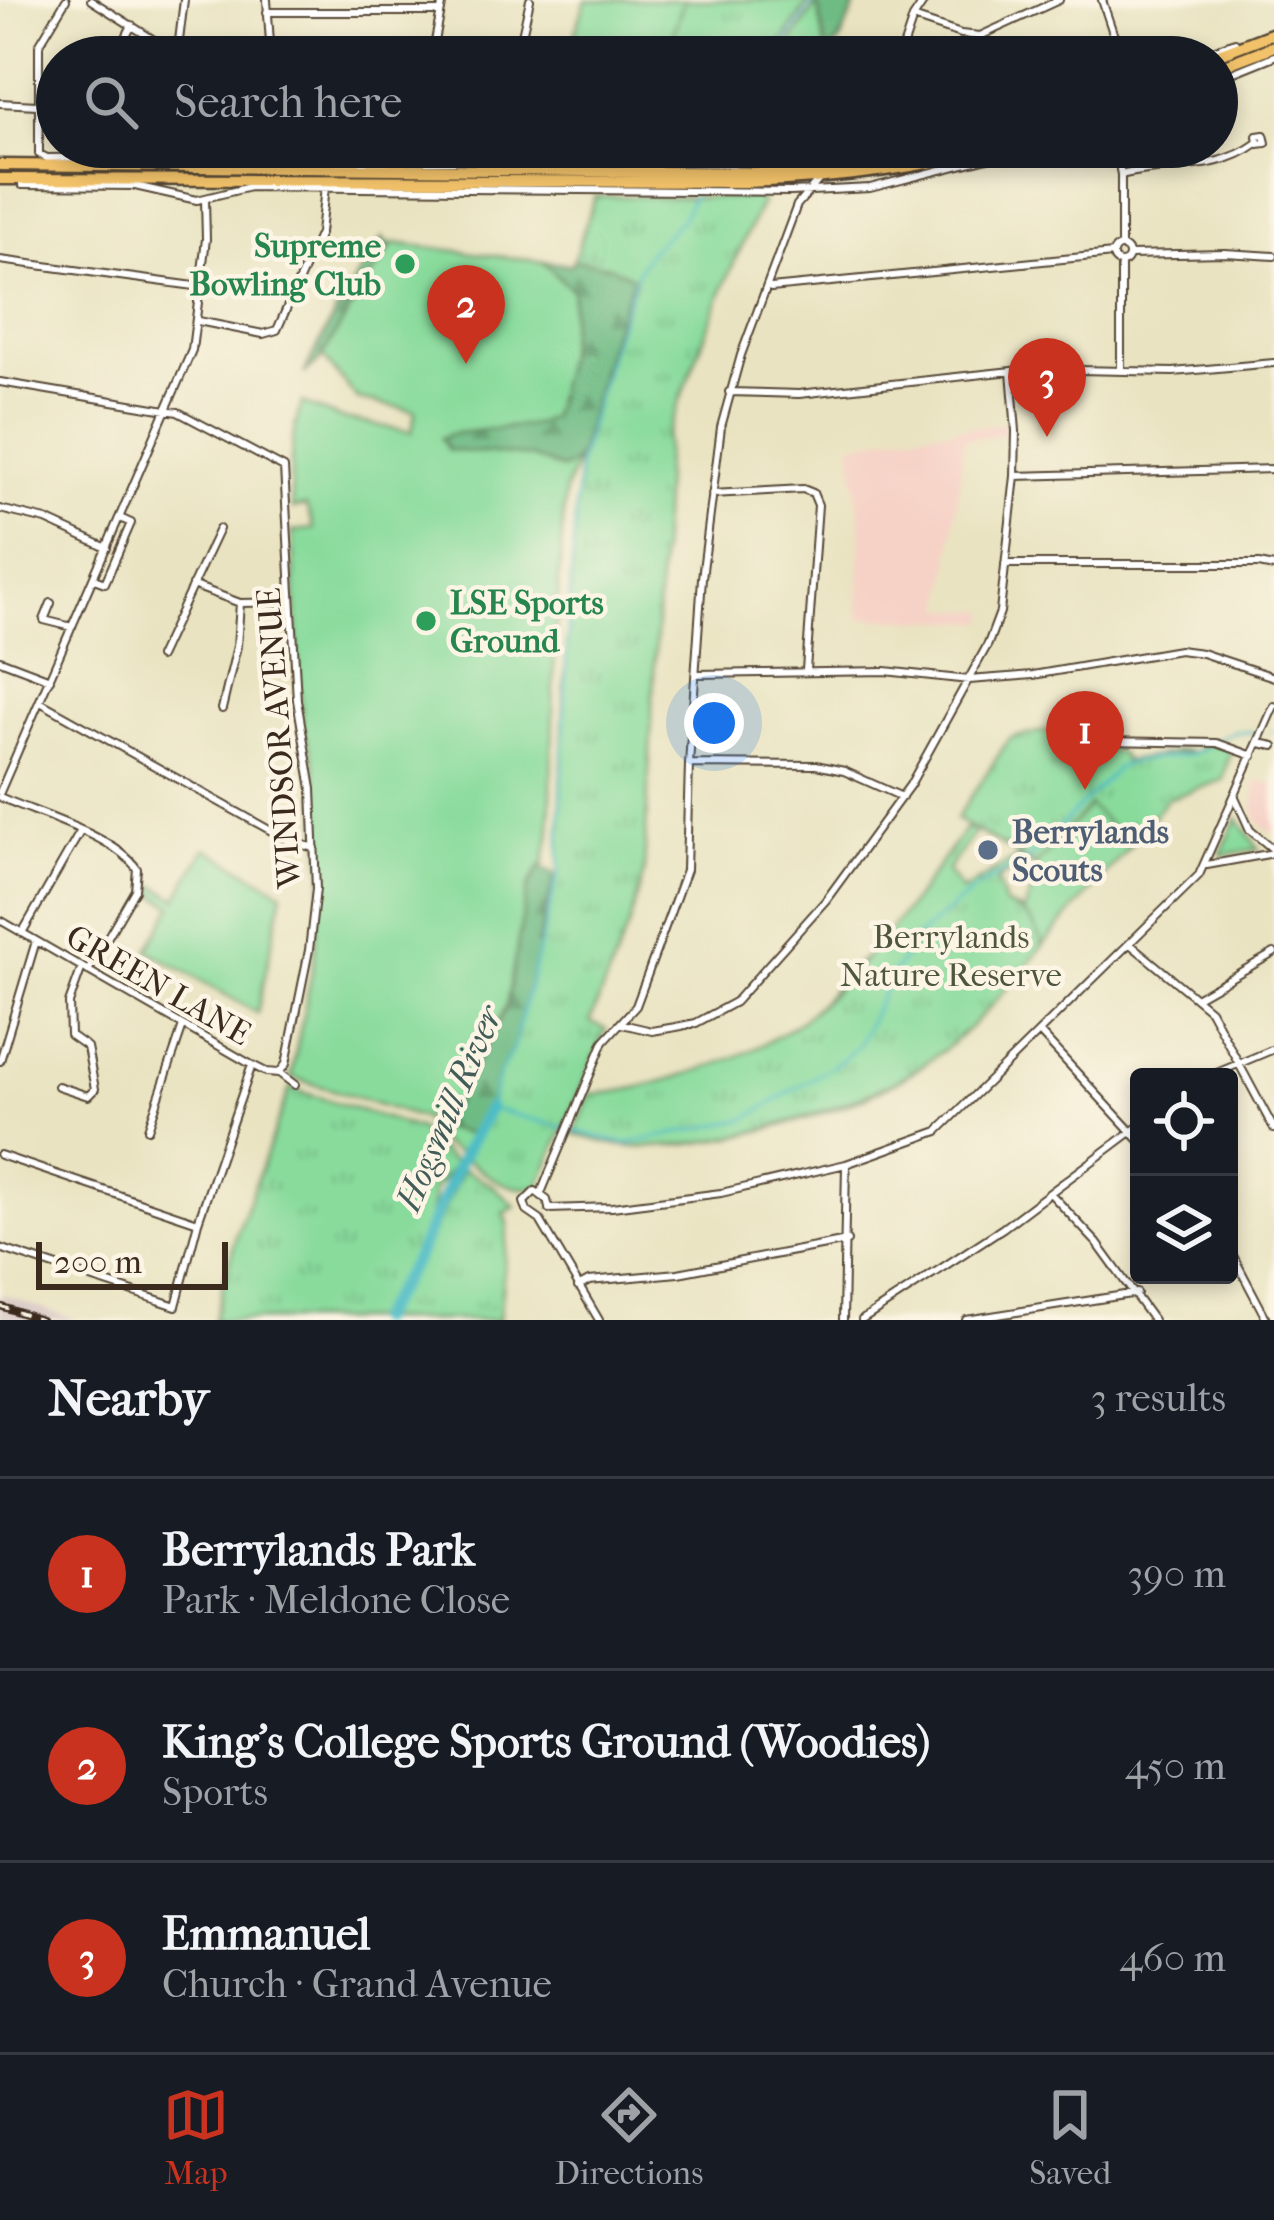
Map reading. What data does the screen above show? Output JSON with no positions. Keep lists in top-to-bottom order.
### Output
{
  "streets": {
    "street": ["WINDSOR AVENUE", "GREEN LANE"]
  },
  "crossings": [
    ["WINDSOR AVENUE", "GREEN LANE"]
  ],
  "water": ["Hogsmill River"],
  "parks": ["Berrylands Nature Reserve"],
  "places": ["Supreme Bowling Club", "LSE Sports Ground", "Berrylands Scouts"],
  "scale_bar": "200 m",
  "page": {
    "search": "Search here",
    "pins": ["2", "3", "1"],
    "scale": "200 m",
    "heading": ["Nearby", "3 results"],
    "list": [
      {
        "mark": "1",
        "name": "Berrylands Park",
        "note": "Park · Meldone Close",
        "value": "390 m"
      },
      {
        "mark": "2",
        "name": "King's College Sports Ground (Woodies)",
        "note": "Sports",
        "value": "450 m"
      },
      {
        "mark": "3",
        "name": "Emmanuel",
        "note": "Church · Grand Avenue",
        "value": "460 m"
      }
    ],
    "nav": ["Map", "Directions", "Saved"]
  }
}
